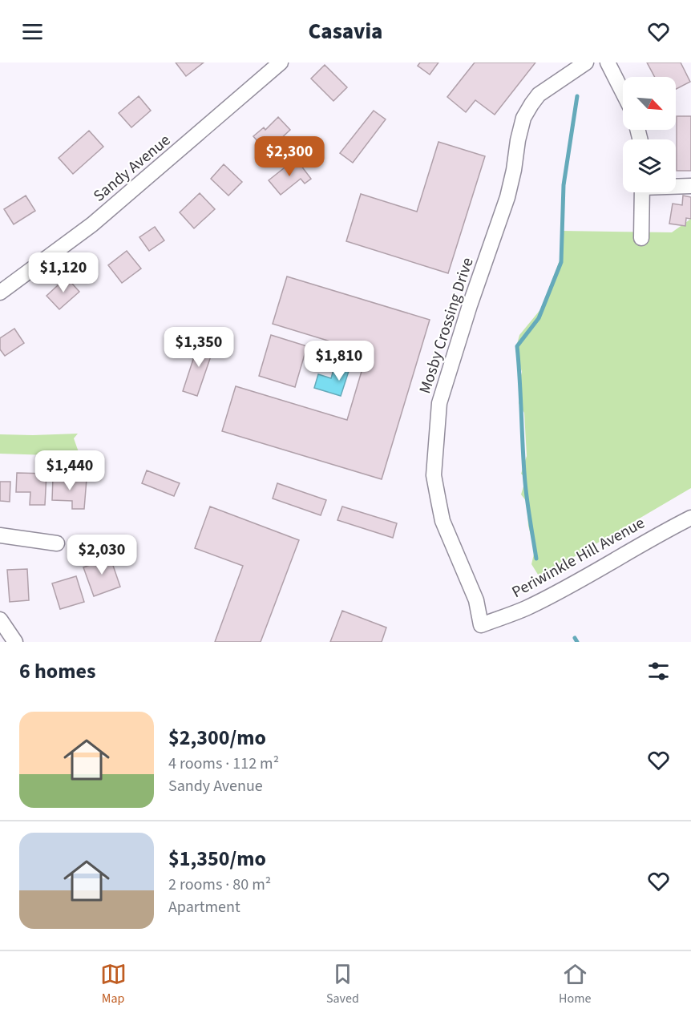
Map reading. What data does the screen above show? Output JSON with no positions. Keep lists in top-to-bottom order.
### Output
{
  "streets": {
    "street": ["Sandy Avenue", "Mosby Crossing Drive", "Periwinkle Hill Avenue"]
  },
  "crossings": [
    ["Mosby Crossing Drive", "Periwinkle Hill Avenue"]
  ],
  "north": "bottom right",
  "page": {
    "header": "Casavia",
    "price": [
      "$2,300",
      "$1,120",
      "$1,350",
      "$1,810",
      "$1,440",
      "$2,030"
    ],
    "heading": "6 homes",
    "list": [
      {
        "name": "$2,300/mo",
        "note": "4 rooms · 112 m² · Sandy Avenue"
      },
      {
        "name": "$1,350/mo",
        "note": "2 rooms · 80 m² · Apartment"
      }
    ],
    "tabs": ["Map", "Saved", "Home"]
  }
}
